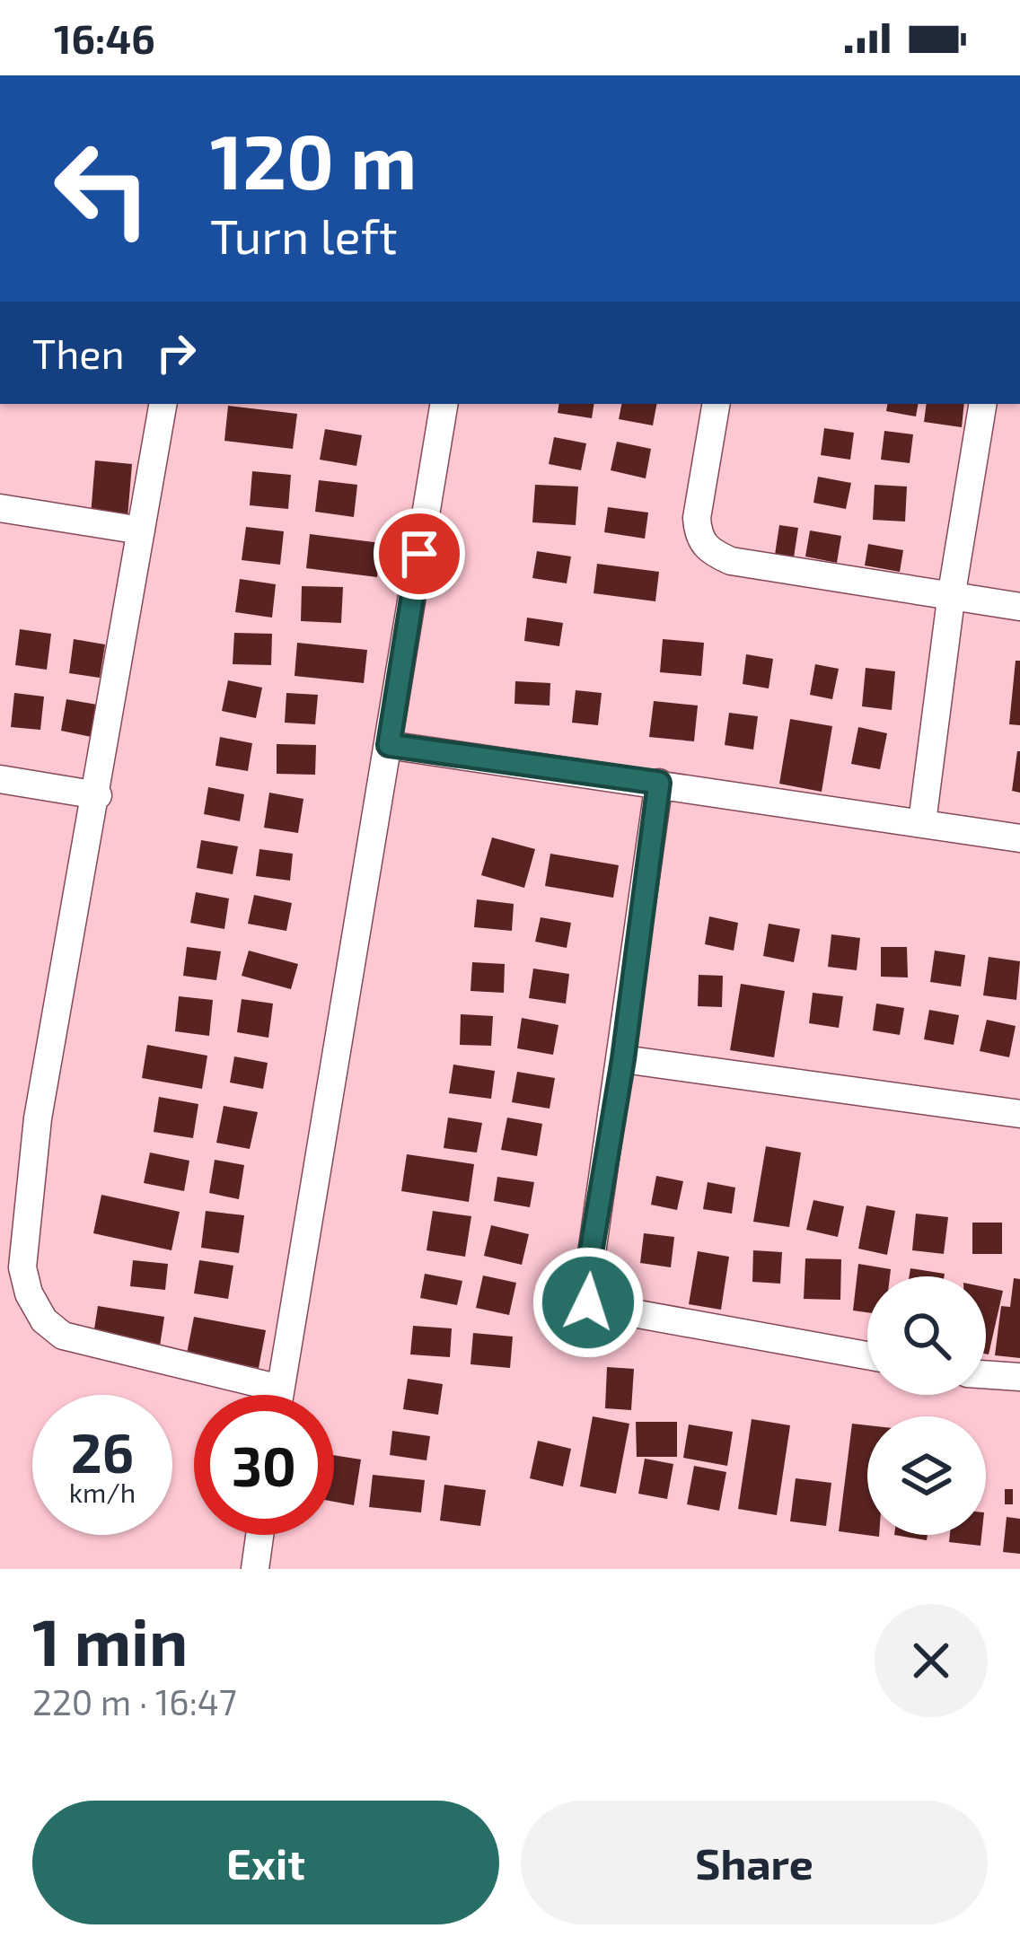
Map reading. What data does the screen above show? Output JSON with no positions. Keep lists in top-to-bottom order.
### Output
{
  "page": {
    "status": "16:46",
    "turn": ["120 m", "Turn left"],
    "then": "Then",
    "speed": "26 km/h",
    "limit": "30",
    "heading": ["1 min", "220 m · 16:47"],
    "buttons": ["Exit", "Share"]
  }
}
